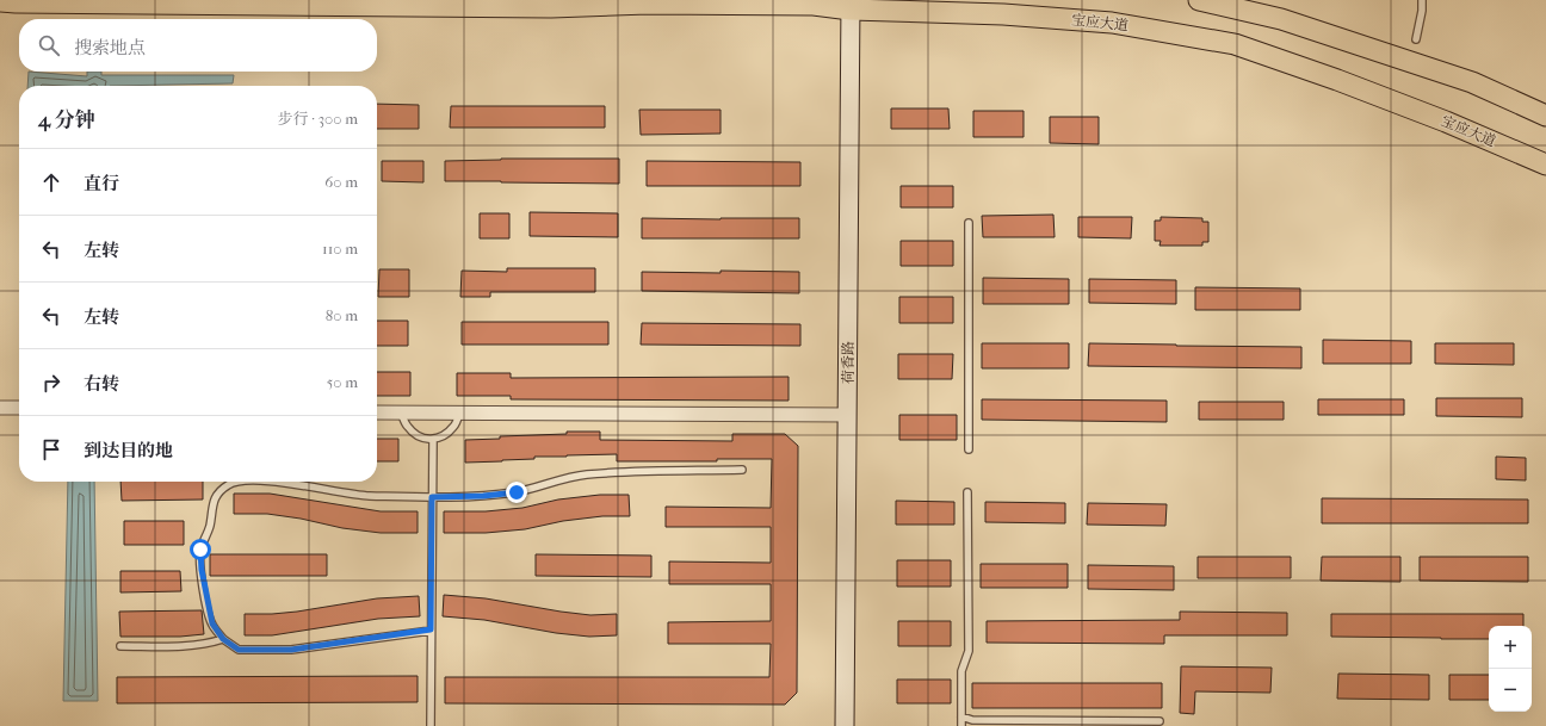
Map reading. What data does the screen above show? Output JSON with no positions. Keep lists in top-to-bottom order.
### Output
{
  "streets": {
    "main road": ["宝应大道"],
    "street": ["荷香路"]
  },
  "crossings": [
    ["宝应大道", "荷香路"]
  ],
  "page": {
    "search": "搜索地点",
    "heading": ["4 分钟", "步行 · 300 m"],
    "list": [
      ["直行", "60 m"],
      ["左转", "110 m"],
      ["左转", "80 m"],
      ["右转", "50 m"],
      "到达目的地"
    ],
    "map_buttons": ["+", "−"]
  }
}
